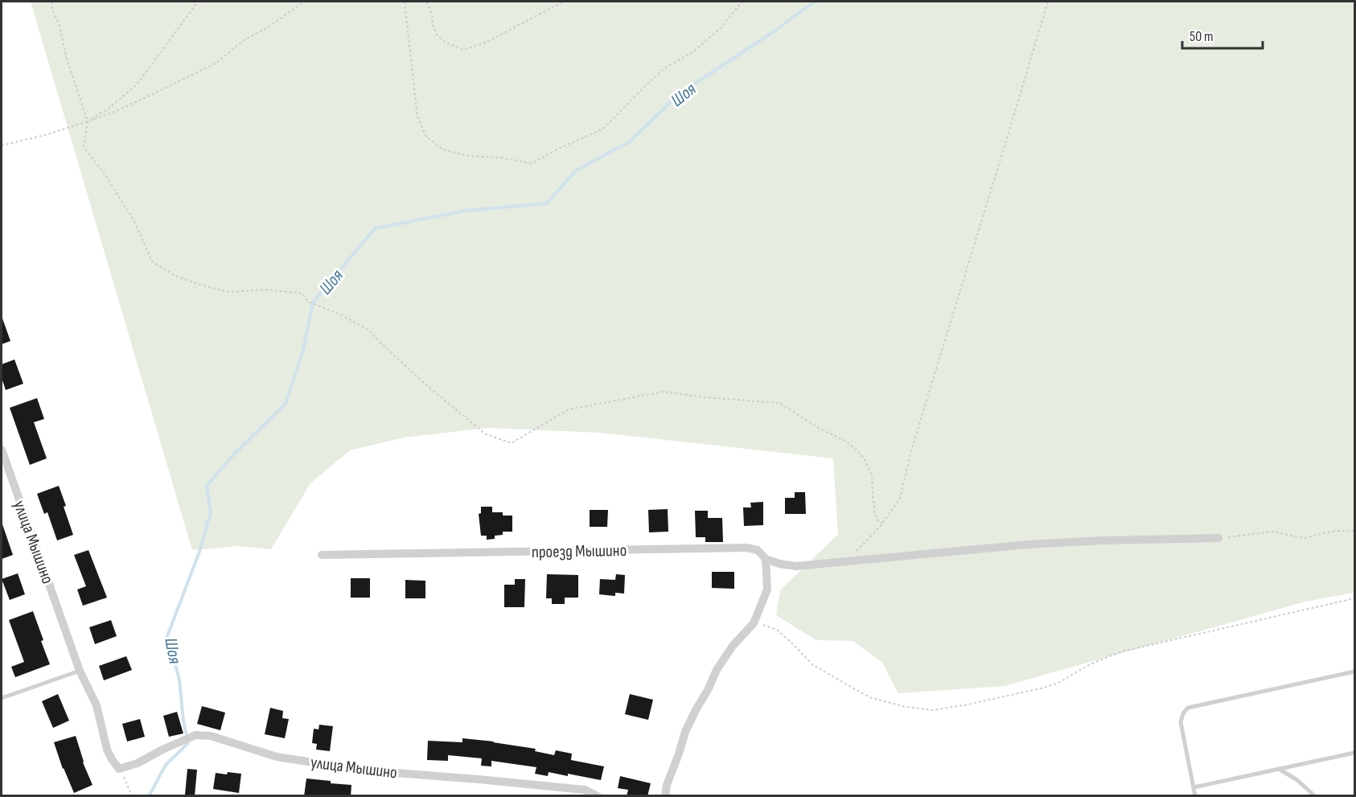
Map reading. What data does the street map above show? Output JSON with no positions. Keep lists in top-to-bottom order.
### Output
{
  "streets": {
    "street": ["улица Мышино", "проезд Мышино"]
  },
  "water": ["Шоя"],
  "scale_bar": "50 m"
}
